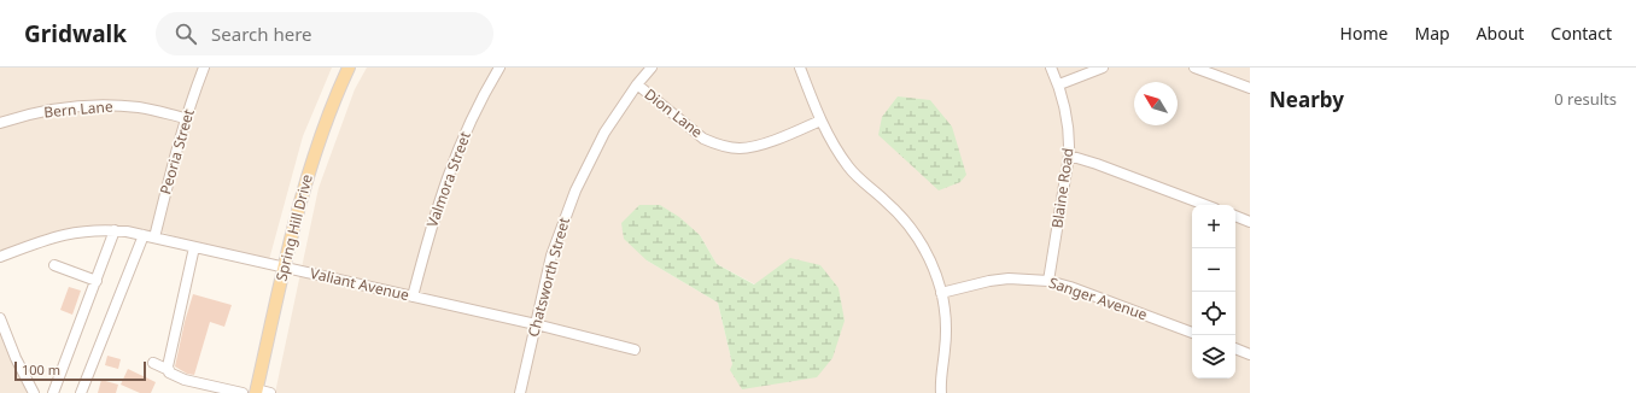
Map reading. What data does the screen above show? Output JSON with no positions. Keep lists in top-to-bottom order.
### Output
{
  "streets": {
    "main road": ["Spring Hill Drive"],
    "street": [
      "Bern Lane",
      "Dion Lane",
      "Peoria Street",
      "Valmora Street",
      "Blaine Road",
      "Chatsworth Street",
      "Valiant Avenue",
      "Sanger Avenue"
    ]
  },
  "crossings": [
    ["Bern Lane", "Peoria Street"],
    ["Dion Lane", "Chatsworth Street"],
    ["Peoria Street", "Valiant Avenue"],
    ["Valmora Street", "Valiant Avenue"],
    ["Blaine Road", "Sanger Avenue"],
    ["Spring Hill Drive", "Valiant Avenue"],
    ["Chatsworth Street", "Valiant Avenue"]
  ],
  "scale_bar": "100 m",
  "north": "top left",
  "page": {
    "header": "Gridwalk",
    "search": "Search here",
    "nav": [
      "Home",
      "Map",
      "About",
      "Contact"
    ],
    "heading": ["Nearby", "0 results"],
    "map_buttons": ["+", "−"],
    "scale": "100 m"
  }
}
